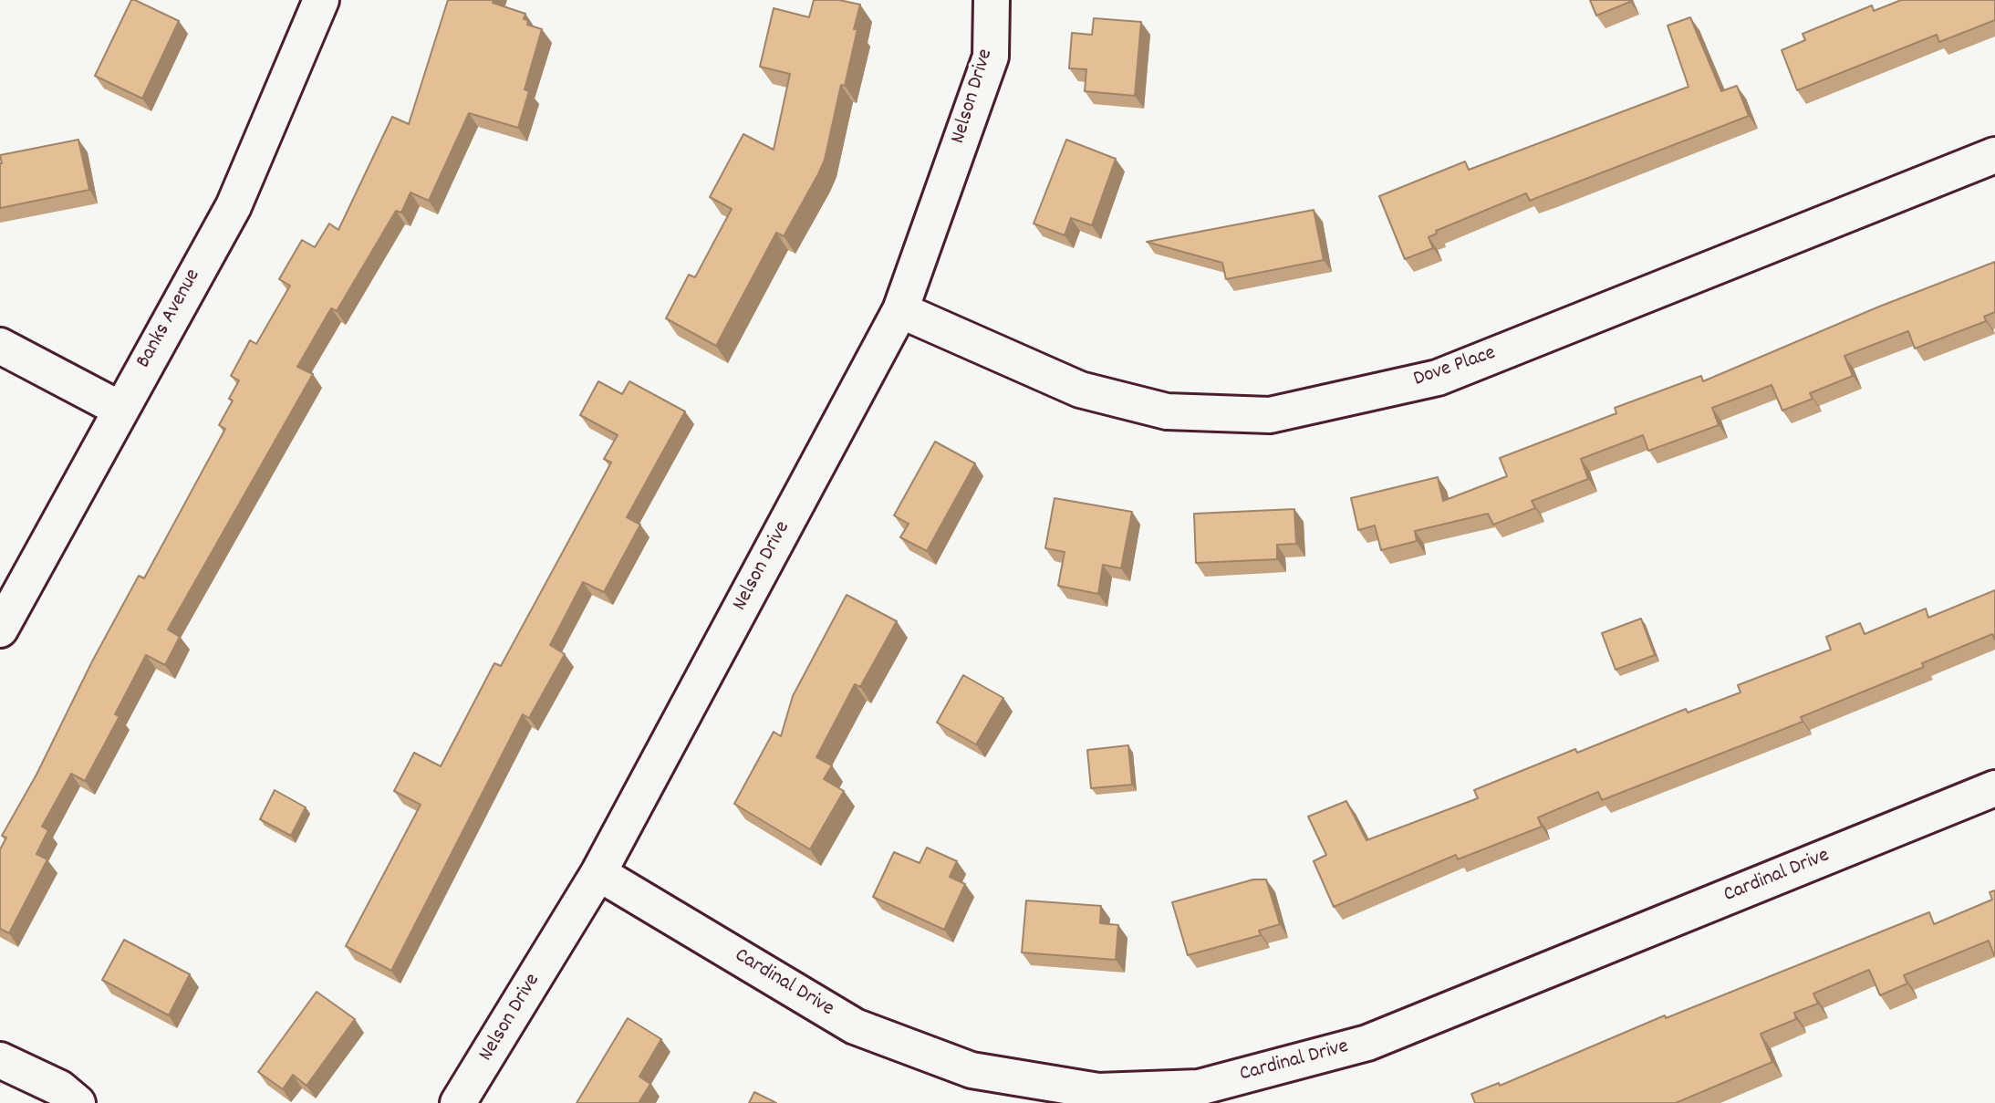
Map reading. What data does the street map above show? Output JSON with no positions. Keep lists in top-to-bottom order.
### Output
{
  "streets": {
    "street": [
      "Nelson Drive",
      "Banks Avenue",
      "Dove Place",
      "Cardinal Drive"
    ]
  },
  "crossings": [
    ["Nelson Drive", "Dove Place"],
    ["Nelson Drive", "Cardinal Drive"]
  ]
}
